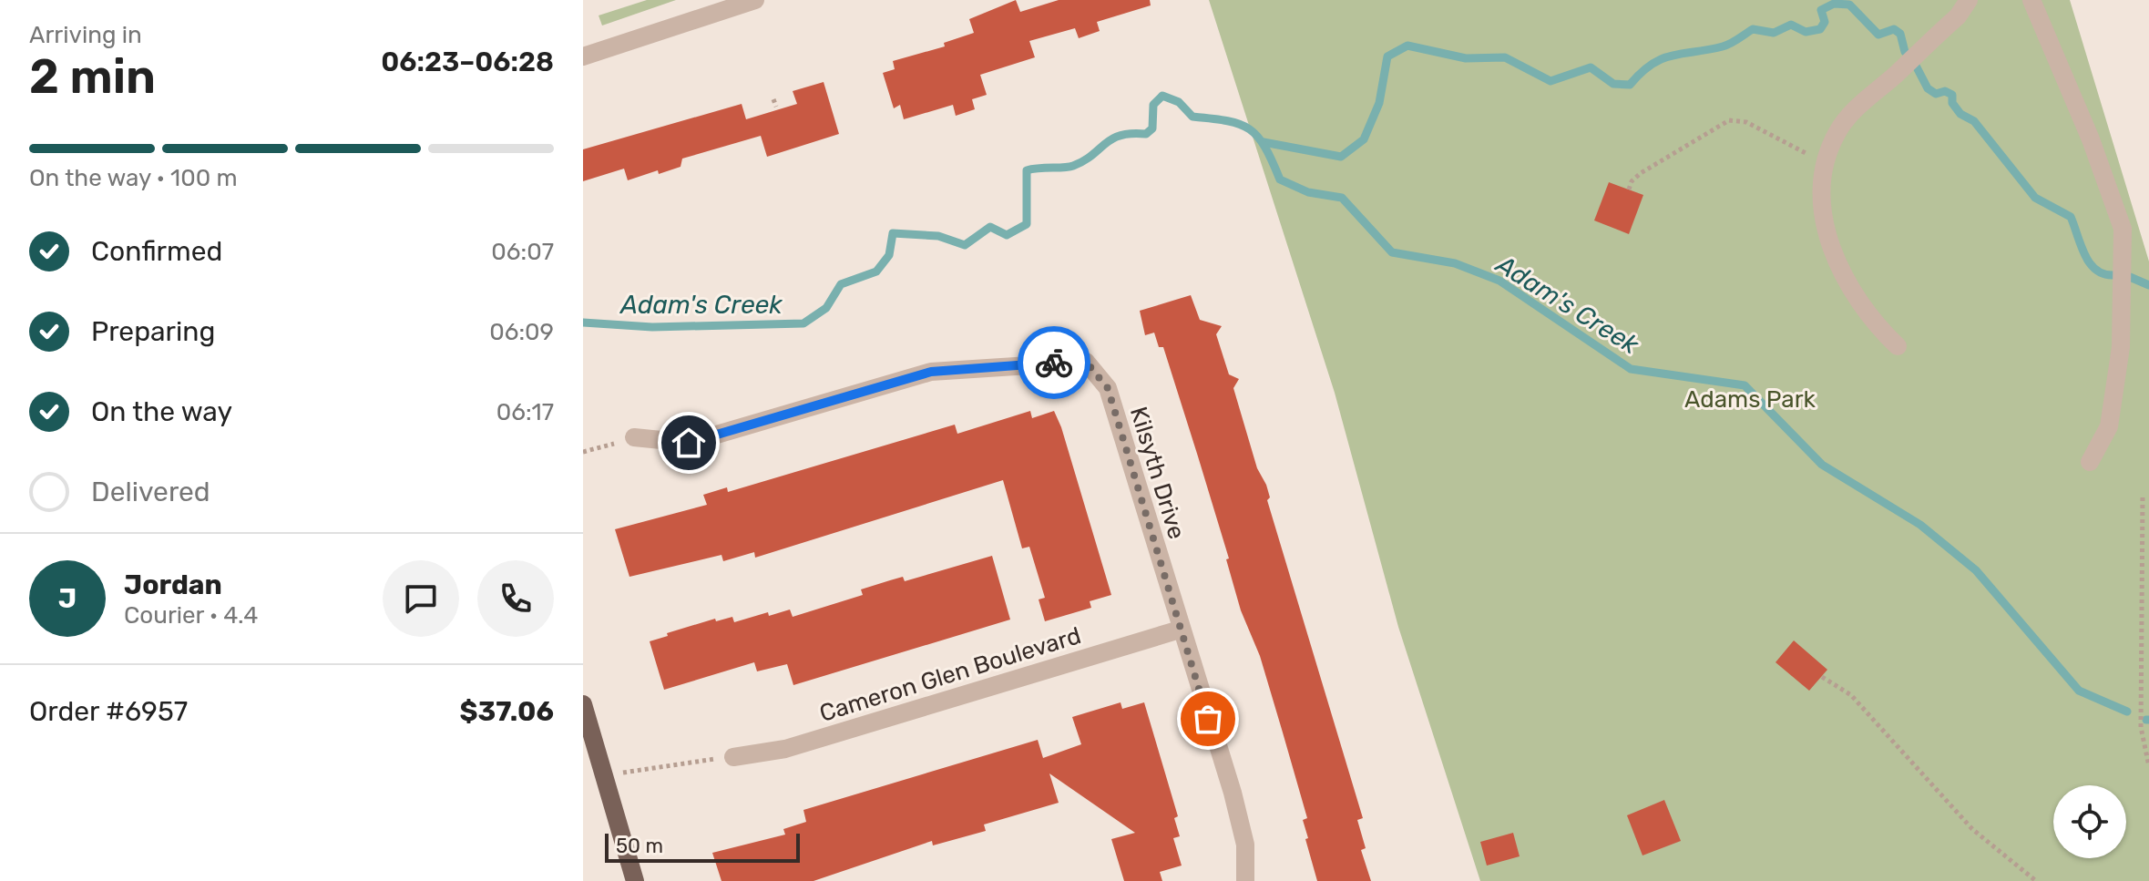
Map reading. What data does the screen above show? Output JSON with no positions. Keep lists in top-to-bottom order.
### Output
{
  "streets": {
    "street": ["Kilsyth Drive", "Cameron Glen Boulevard"]
  },
  "crossings": [
    ["Kilsyth Drive", "Cameron Glen Boulevard"]
  ],
  "water": ["Adam's Creek"],
  "parks": ["Adams Park"],
  "scale_bar": "50 m",
  "page": {
    "heading": ["2 min", "Arriving in", "06:23–06:28"],
    "panel": [
      "Jordan",
      "Courier · 4.4",
      "Order #6957",
      "$37.06"
    ],
    "bar": "On the way · 100 m",
    "list": [
      ["Confirmed", "06:07"],
      ["Preparing", "06:09"],
      ["On the way", "06:17"],
      "Delivered"
    ],
    "round": "J",
    "scale": "50 m"
  }
}
